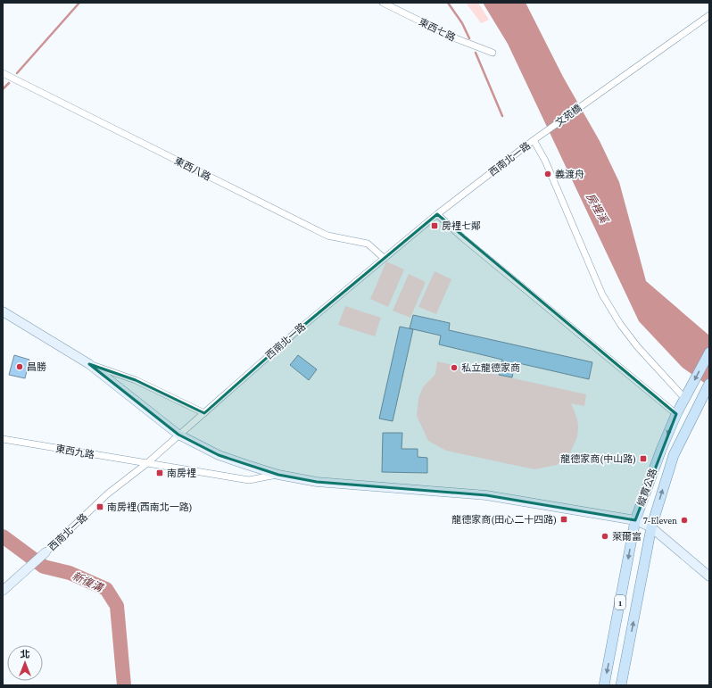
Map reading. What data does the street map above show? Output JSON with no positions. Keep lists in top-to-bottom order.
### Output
{
  "streets": {
    "main road": ["縱貫公路", "1"],
    "street": [
      "東西七路",
      "文苑橋",
      "西南北一路",
      "東西八路",
      "東西九路"
    ]
  },
  "crossings": [
    ["文苑橋", "西南北一路"],
    ["西南北一路", "東西八路"],
    ["西南北一路", "東西九路"],
    ["縱貫公路", "1"]
  ],
  "water": ["房裡溪", "新復溝"],
  "places": {
    "other": [
      "義渡舟",
      "昌勝",
      "私立龍德家商",
      "7-Eleven",
      "萊爾富"
    ],
    "transit": [
      "房裡七鄰",
      "龍德家商(中山路)",
      "南房裡",
      "南房裡(西南北一路)",
      "龍德家商(田心二十四路)"
    ]
  },
  "north": "top"
}
